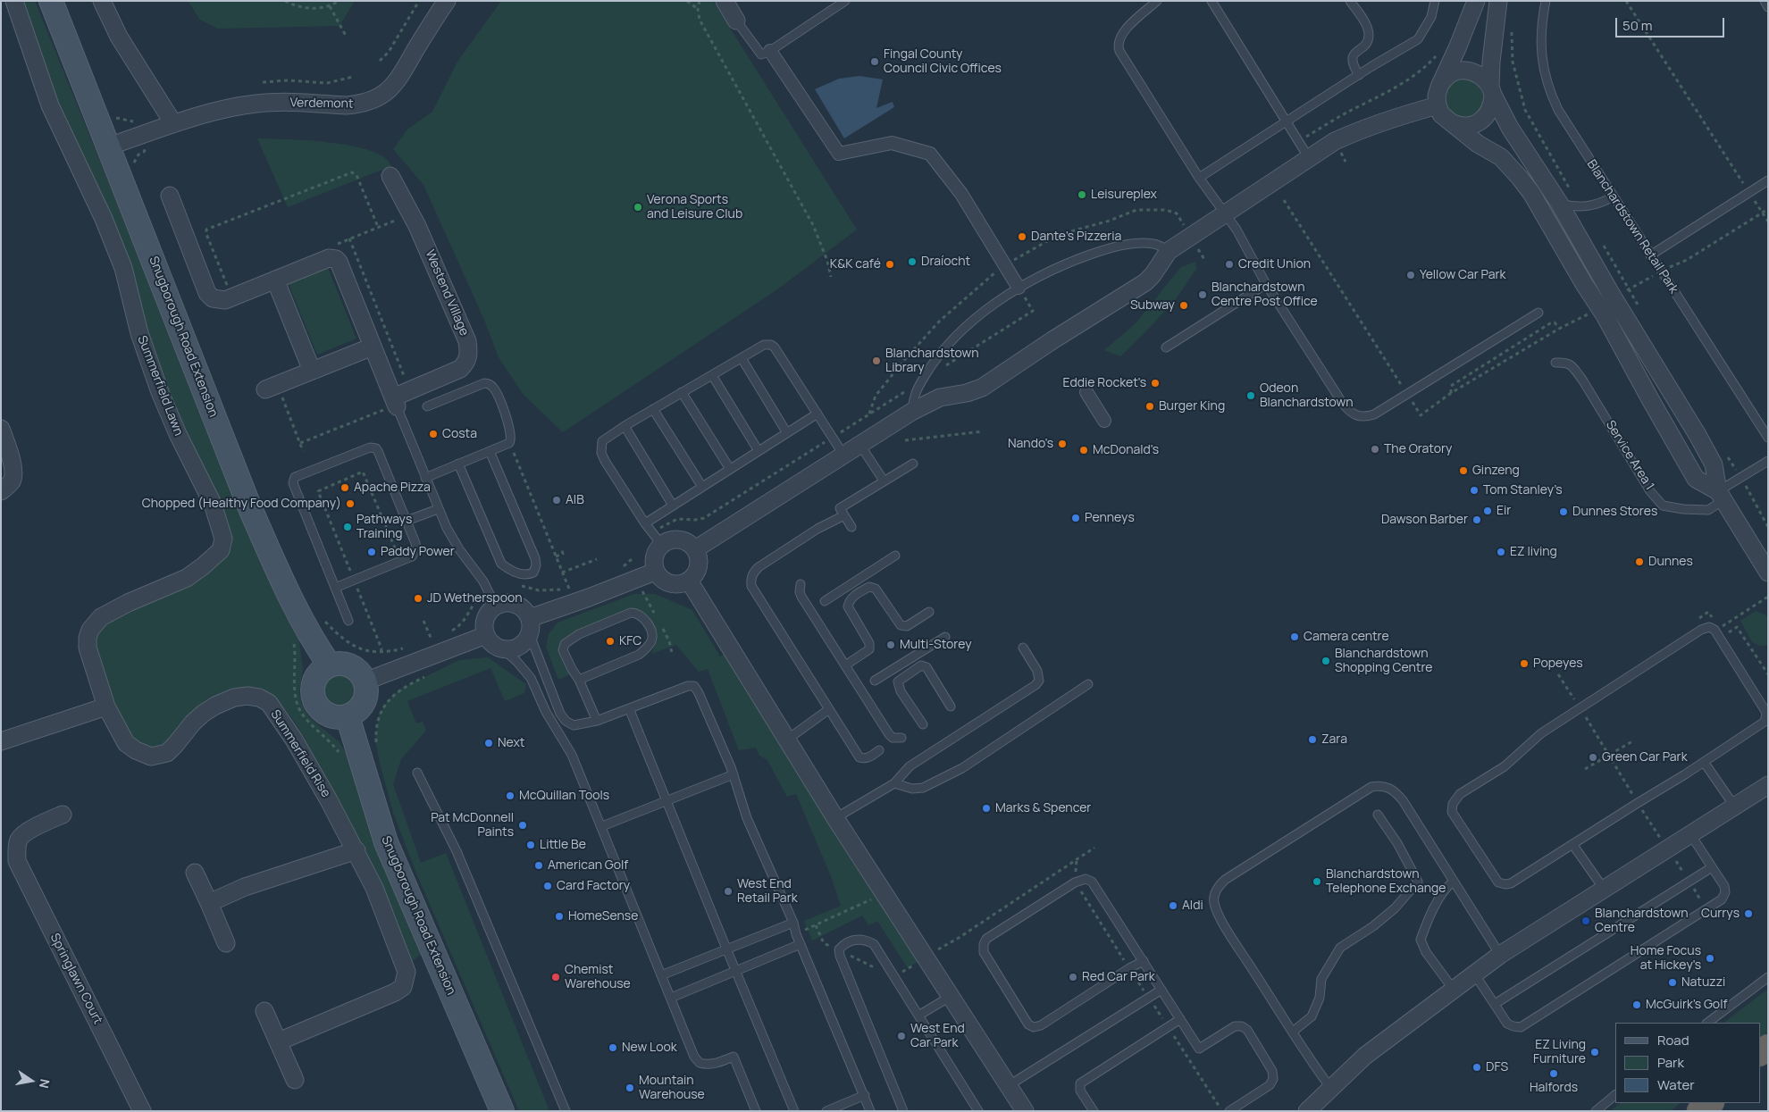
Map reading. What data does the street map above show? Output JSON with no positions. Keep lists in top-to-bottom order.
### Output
{
  "streets": {
    "main road": ["Snugborough Road Extension"],
    "street": [
      "Verdemont",
      "Westend Village",
      "Summerfield Lawn",
      "Summerfield Rise",
      "Springlawn Court"
    ],
    "lane": ["Blanchardstown Retail Park", "Service Area 1"]
  },
  "crossings": [
    ["Verdemont", "Snugborough Road Extension"],
    ["Summerfield Lawn", "Summerfield Rise"]
  ],
  "places": [
    "Fingal County Council Civic Offices",
    "Leisureplex",
    "Verona Sports and Leisure Club",
    "Dante's Pizzeria",
    "Draíocht",
    "K&K café",
    "Credit Union",
    "Yellow Car Park",
    "Blanchardstown Centre Post Office",
    "Subway",
    "Blanchardstown Library",
    "Eddie Rocket's",
    "Odeon Blanchardstown",
    "Burger King",
    "Costa",
    "Nando's",
    "The Oratory",
    "McDonald's",
    "Ginzeng",
    "Apache Pizza",
    "Tom Stanley’s",
    "AIB",
    "Chopped (Healthy Food Company)",
    "Eir",
    "Dunnes Stores",
    "Penneys",
    "Dawson Barber",
    "Pathways Training",
    "Paddy Power",
    "EZ living",
    "Dunnes",
    "JD Wetherspoon",
    "Camera centre",
    "KFC",
    "Multi-Storey",
    "Blanchardstown Shopping Centre",
    "Popeyes",
    "Zara",
    "Next",
    "Green Car Park",
    "McQuillan Tools",
    "Marks & Spencer",
    "Pat McDonnell Paints",
    "Little Be",
    "American Golf",
    "Blanchardstown Telephone Exchange",
    "Card Factory",
    "West End Retail Park",
    "Aldi",
    "Currys",
    "HomeSense",
    "Blanchardstown Centre",
    "Home Focus at Hickey's",
    "Chemist Warehouse",
    "Red Car Park",
    "Natuzzi",
    "McGuirk's Golf",
    "West End Car Park",
    "New Look",
    "EZ Living Furniture",
    "DFS",
    "Halfords",
    "Mountain Warehouse"
  ],
  "legend": ["Road", "Park", "Water"],
  "scale_bar": "50 m",
  "north": "right"
}
